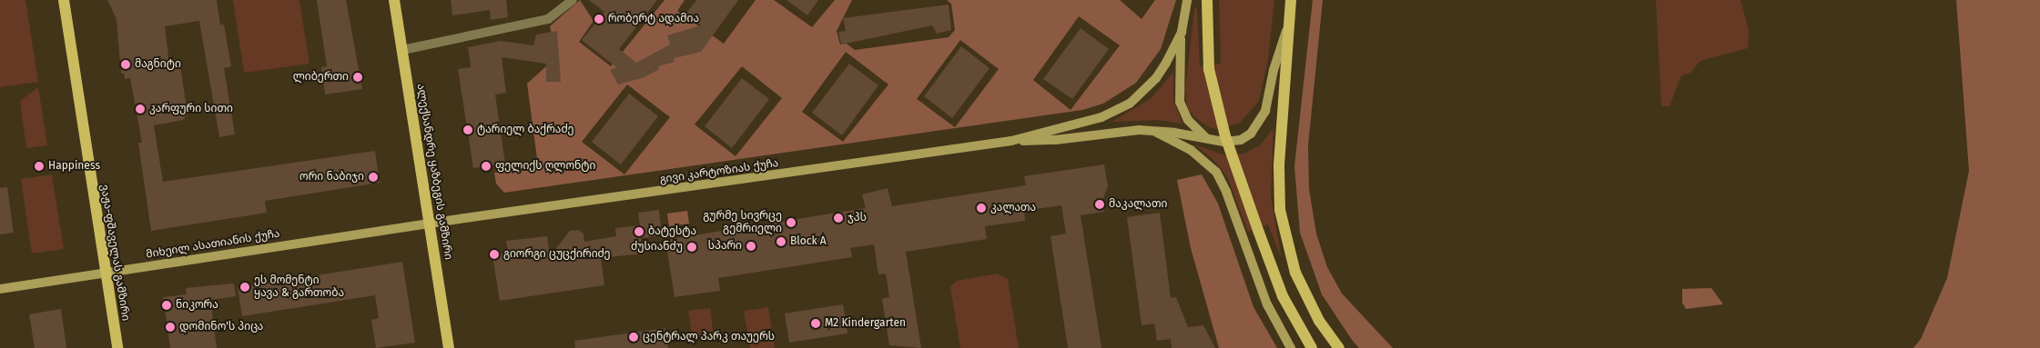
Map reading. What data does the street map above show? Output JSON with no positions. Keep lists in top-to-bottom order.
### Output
{
  "streets": {
    "main road": [
      "ალექსანდრე ყაზბეგის გამზირი",
      "გივი კარტოზიას ქუჩა",
      "მიხეილ ასათიანის ქუჩა",
      "ვაჟა-ფშაველას გამზირი"
    ]
  },
  "crossings": [
    ["ალექსანდრე ყაზბეგის გამზირი", "გივი კარტოზიას ქუჩა"],
    ["ალექსანდრე ყაზბეგის გამზირი", "მიხეილ ასათიანის ქუჩა"],
    ["გივი კარტოზიას ქუჩა", "მიხეილ ასათიანის ქუჩა"],
    ["მიხეილ ასათიანის ქუჩა", "ვაჟა-ფშაველას გამზირი"]
  ],
  "places": [
    "რობერტ ადამია",
    "მაგნიტი",
    "ლიბერთი",
    "კარფური სითი",
    "ტარიელ ბაქრაძე",
    "Happiness",
    "ფელიქს ღლონტი",
    "ორი ნაბიჯი",
    "მაკალათი",
    "კალათა",
    "ჯპს",
    "გურმე სივრცე გემრიელი",
    "ბატესტა",
    "Block A",
    "სპარი",
    "ძუსიანძუ",
    "გიორგი ცუცქირიძე",
    "ეს მომენტი ყავა & გართობა",
    "ნიკორა",
    "M2 Kindergarten",
    "დომინო'ს პიცა",
    "ცენტრალ პარკ თაუერს"
  ]
}
